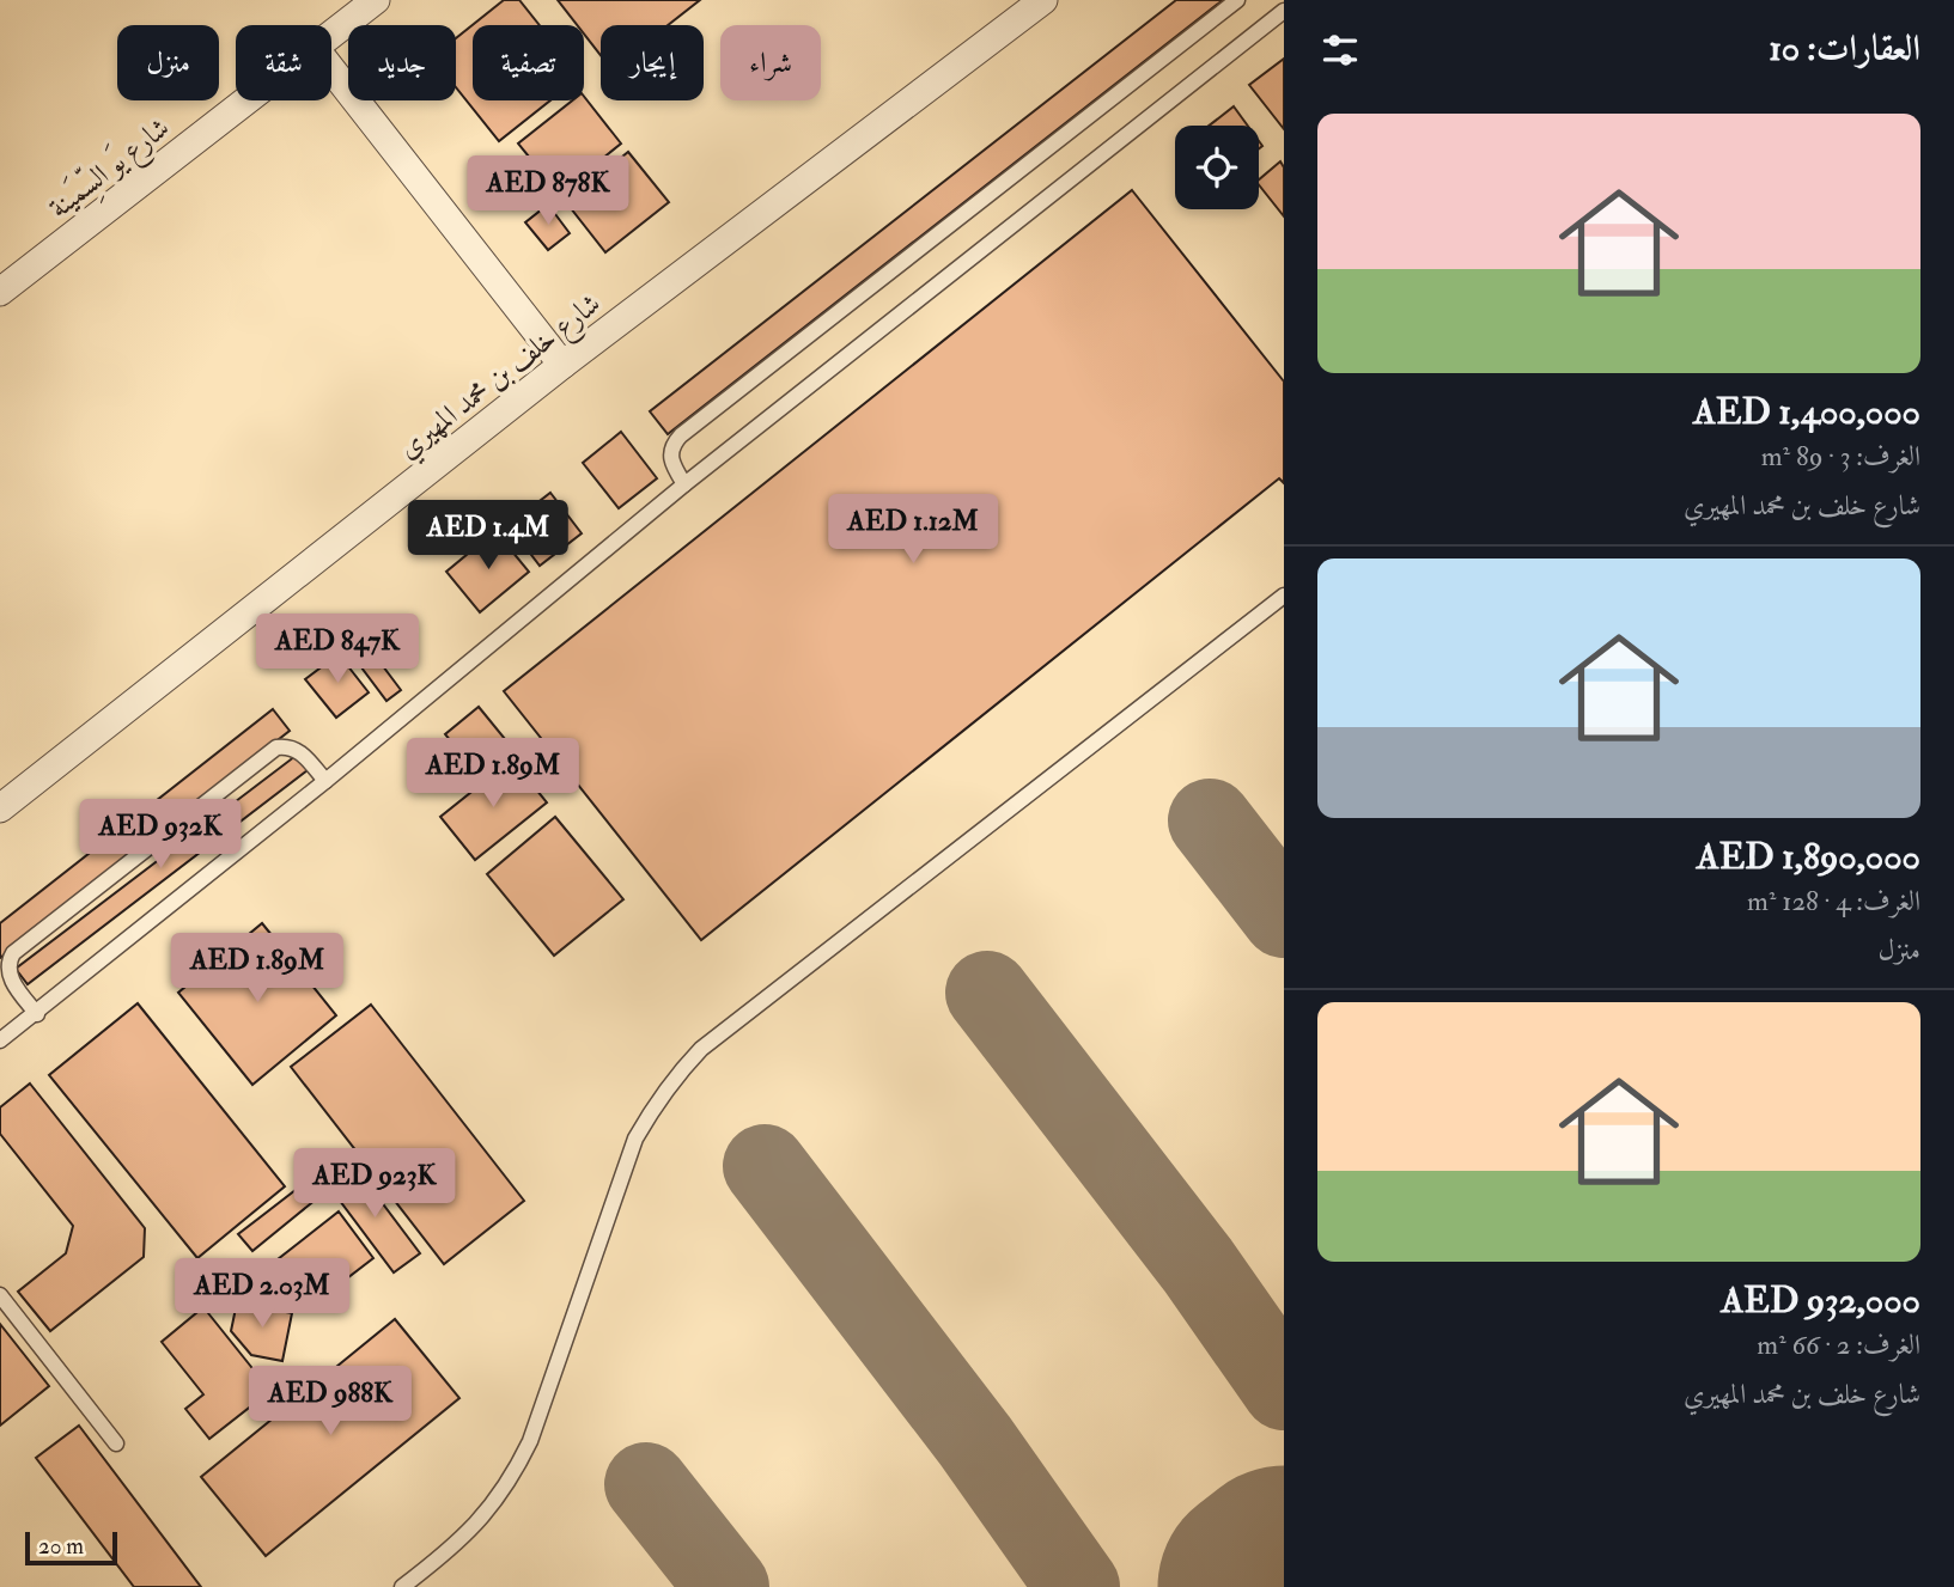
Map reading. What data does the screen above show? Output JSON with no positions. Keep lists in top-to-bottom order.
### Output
{
  "streets": {
    "street": ["شارع يَو السِّمَينة", "شارع خلف بن محمد المهيري"]
  },
  "scale_bar": "20 m",
  "page": {
    "heading": "العقارات: 10",
    "chip": [
      "شراء",
      "إيجار",
      "تصفية",
      "جديد",
      "شقة",
      "منزل"
    ],
    "list": [
      {
        "name": "AED 1,400,000",
        "note": "الغرف: 3 · 89 m² · شارع خلف بن محمد المهيري"
      },
      {
        "name": "AED 1,890,000",
        "note": "الغرف: 4 · 128 m² · منزل"
      },
      {
        "name": "AED 932,000",
        "note": "الغرف: 2 · 66 m² · شارع خلف بن محمد المهيري"
      }
    ],
    "price": [
      "AED 878K",
      "AED 1.12M",
      "AED 1.4M",
      "AED 847K",
      "AED 1.89M",
      "AED 932K",
      "AED 1.89M",
      "AED 923K",
      "AED 2.03M",
      "AED 988K"
    ],
    "scale": "20 m"
  }
}
